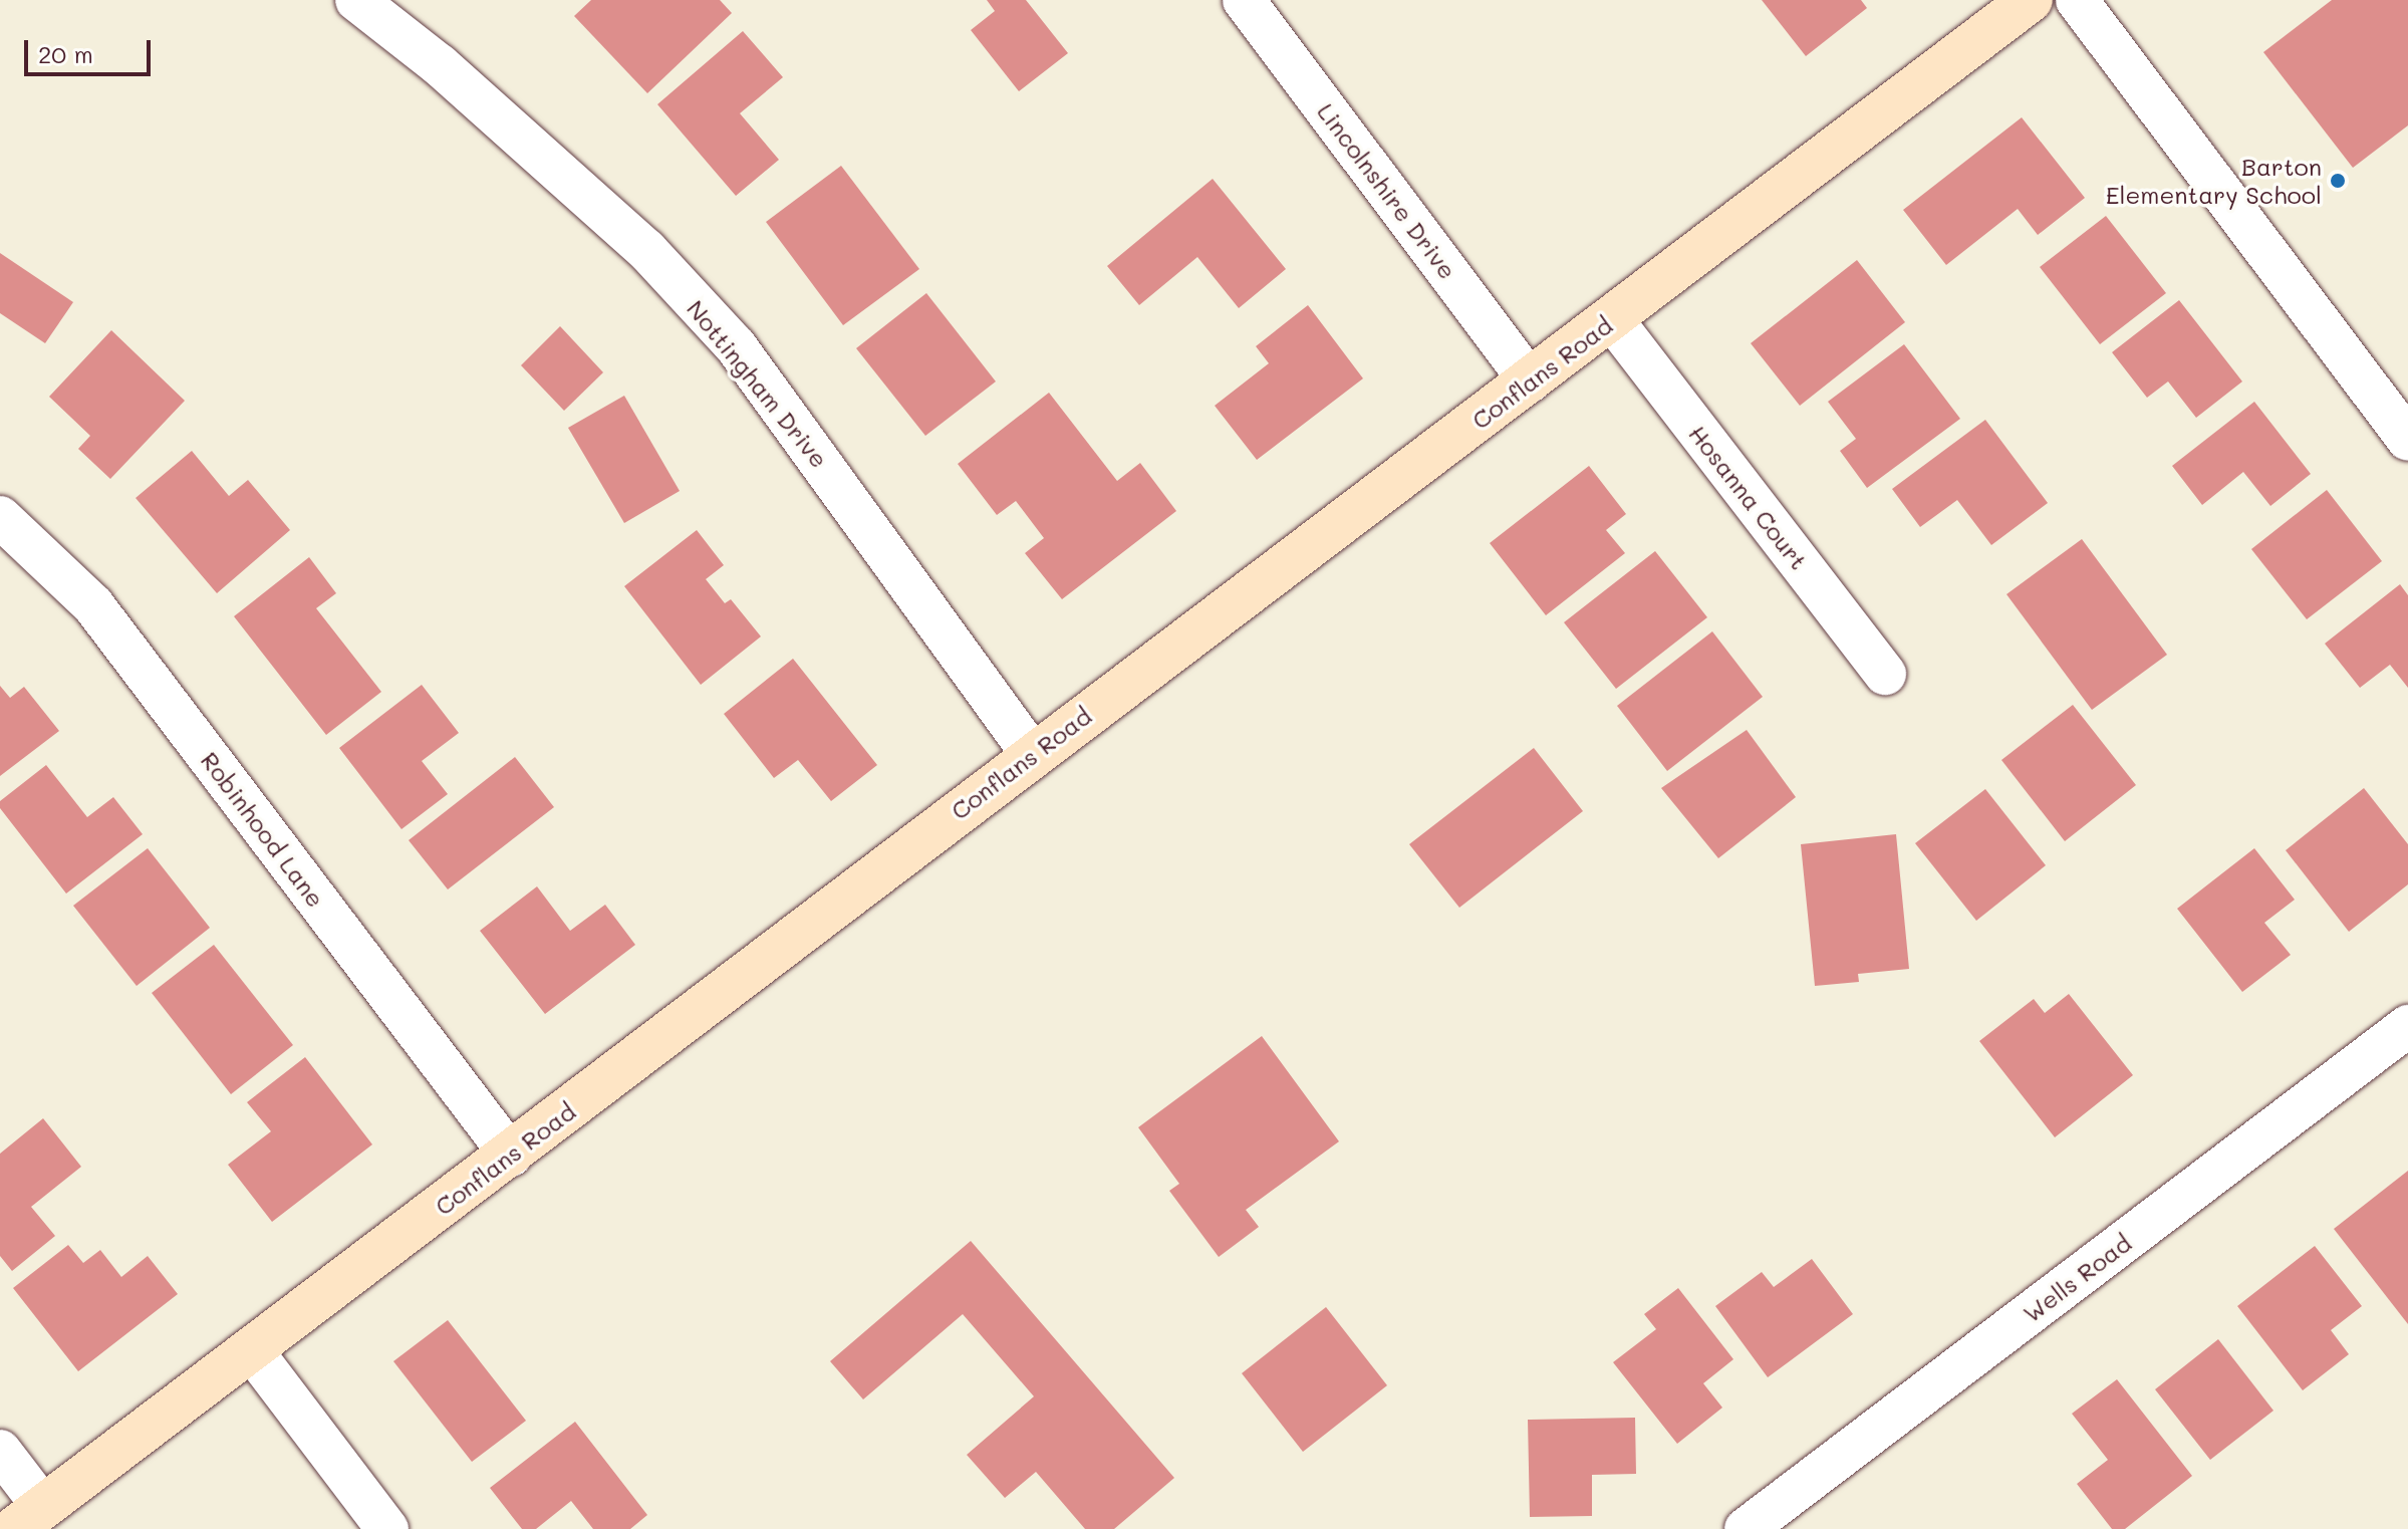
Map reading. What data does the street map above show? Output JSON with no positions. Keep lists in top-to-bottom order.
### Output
{
  "streets": {
    "main road": ["Conflans Road"],
    "street": [
      "Lincolnshire Drive",
      "Nottingham Drive",
      "Hosanna Court",
      "Robinhood Lane",
      "Wells Road"
    ]
  },
  "crossings": [
    ["Lincolnshire Drive", "Conflans Road"],
    ["Conflans Road", "Nottingham Drive"],
    ["Conflans Road", "Hosanna Court"],
    ["Conflans Road", "Robinhood Lane"]
  ],
  "places": ["Barton Elementary School"],
  "scale_bar": "20 m"
}
